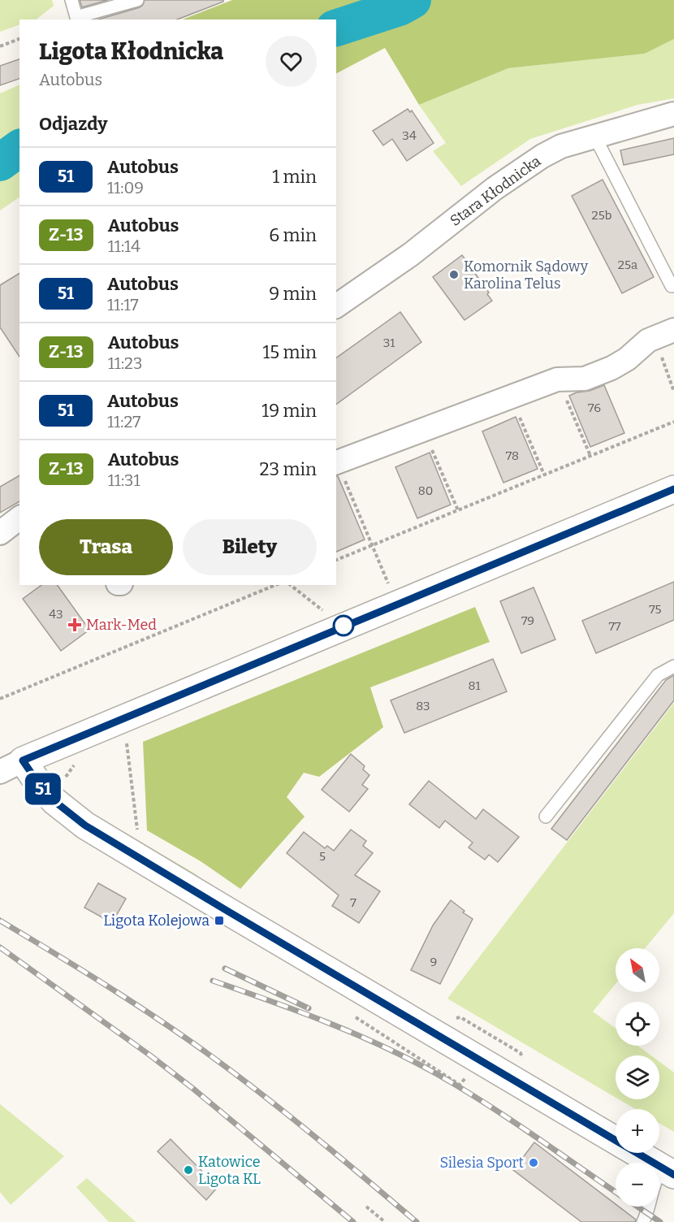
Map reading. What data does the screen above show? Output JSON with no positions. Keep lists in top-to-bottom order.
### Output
{
  "streets": {
    "street": ["Stara Kłodnicka"]
  },
  "places": {
    "other": ["Komornik Sądowy Karolina Telus", "Silesia Sport", "Katowice Ligota KL"],
    "health": ["Mark-Med"],
    "transit": ["Ligota Kolejowa"]
  },
  "lines": ["bus line 51"],
  "house_numbers": [
    "34",
    "25b",
    "25a",
    "31",
    "76",
    "78",
    "80",
    "75",
    "43",
    "79",
    "77",
    "81",
    "83",
    "5",
    "7",
    "9"
  ],
  "north": "top left",
  "page": {
    "on_map": "51",
    "heading": [
      ["Ligota Kłodnicka", "Autobus"],
      "Odjazdy"
    ],
    "list": [
      {
        "mark": "51",
        "name": "Autobus",
        "note": "11:09",
        "value": "1 min"
      },
      {
        "mark": "Z-13",
        "name": "Autobus",
        "note": "11:14",
        "value": "6 min"
      },
      {
        "mark": "51",
        "name": "Autobus",
        "note": "11:17",
        "value": "9 min"
      },
      {
        "mark": "Z-13",
        "name": "Autobus",
        "note": "11:23",
        "value": "15 min"
      },
      {
        "mark": "51",
        "name": "Autobus",
        "note": "11:27",
        "value": "19 min"
      },
      {
        "mark": "Z-13",
        "name": "Autobus",
        "note": "11:31",
        "value": "23 min"
      }
    ],
    "buttons": ["Trasa", "Bilety"],
    "map_buttons": ["+", "−"]
  }
}
